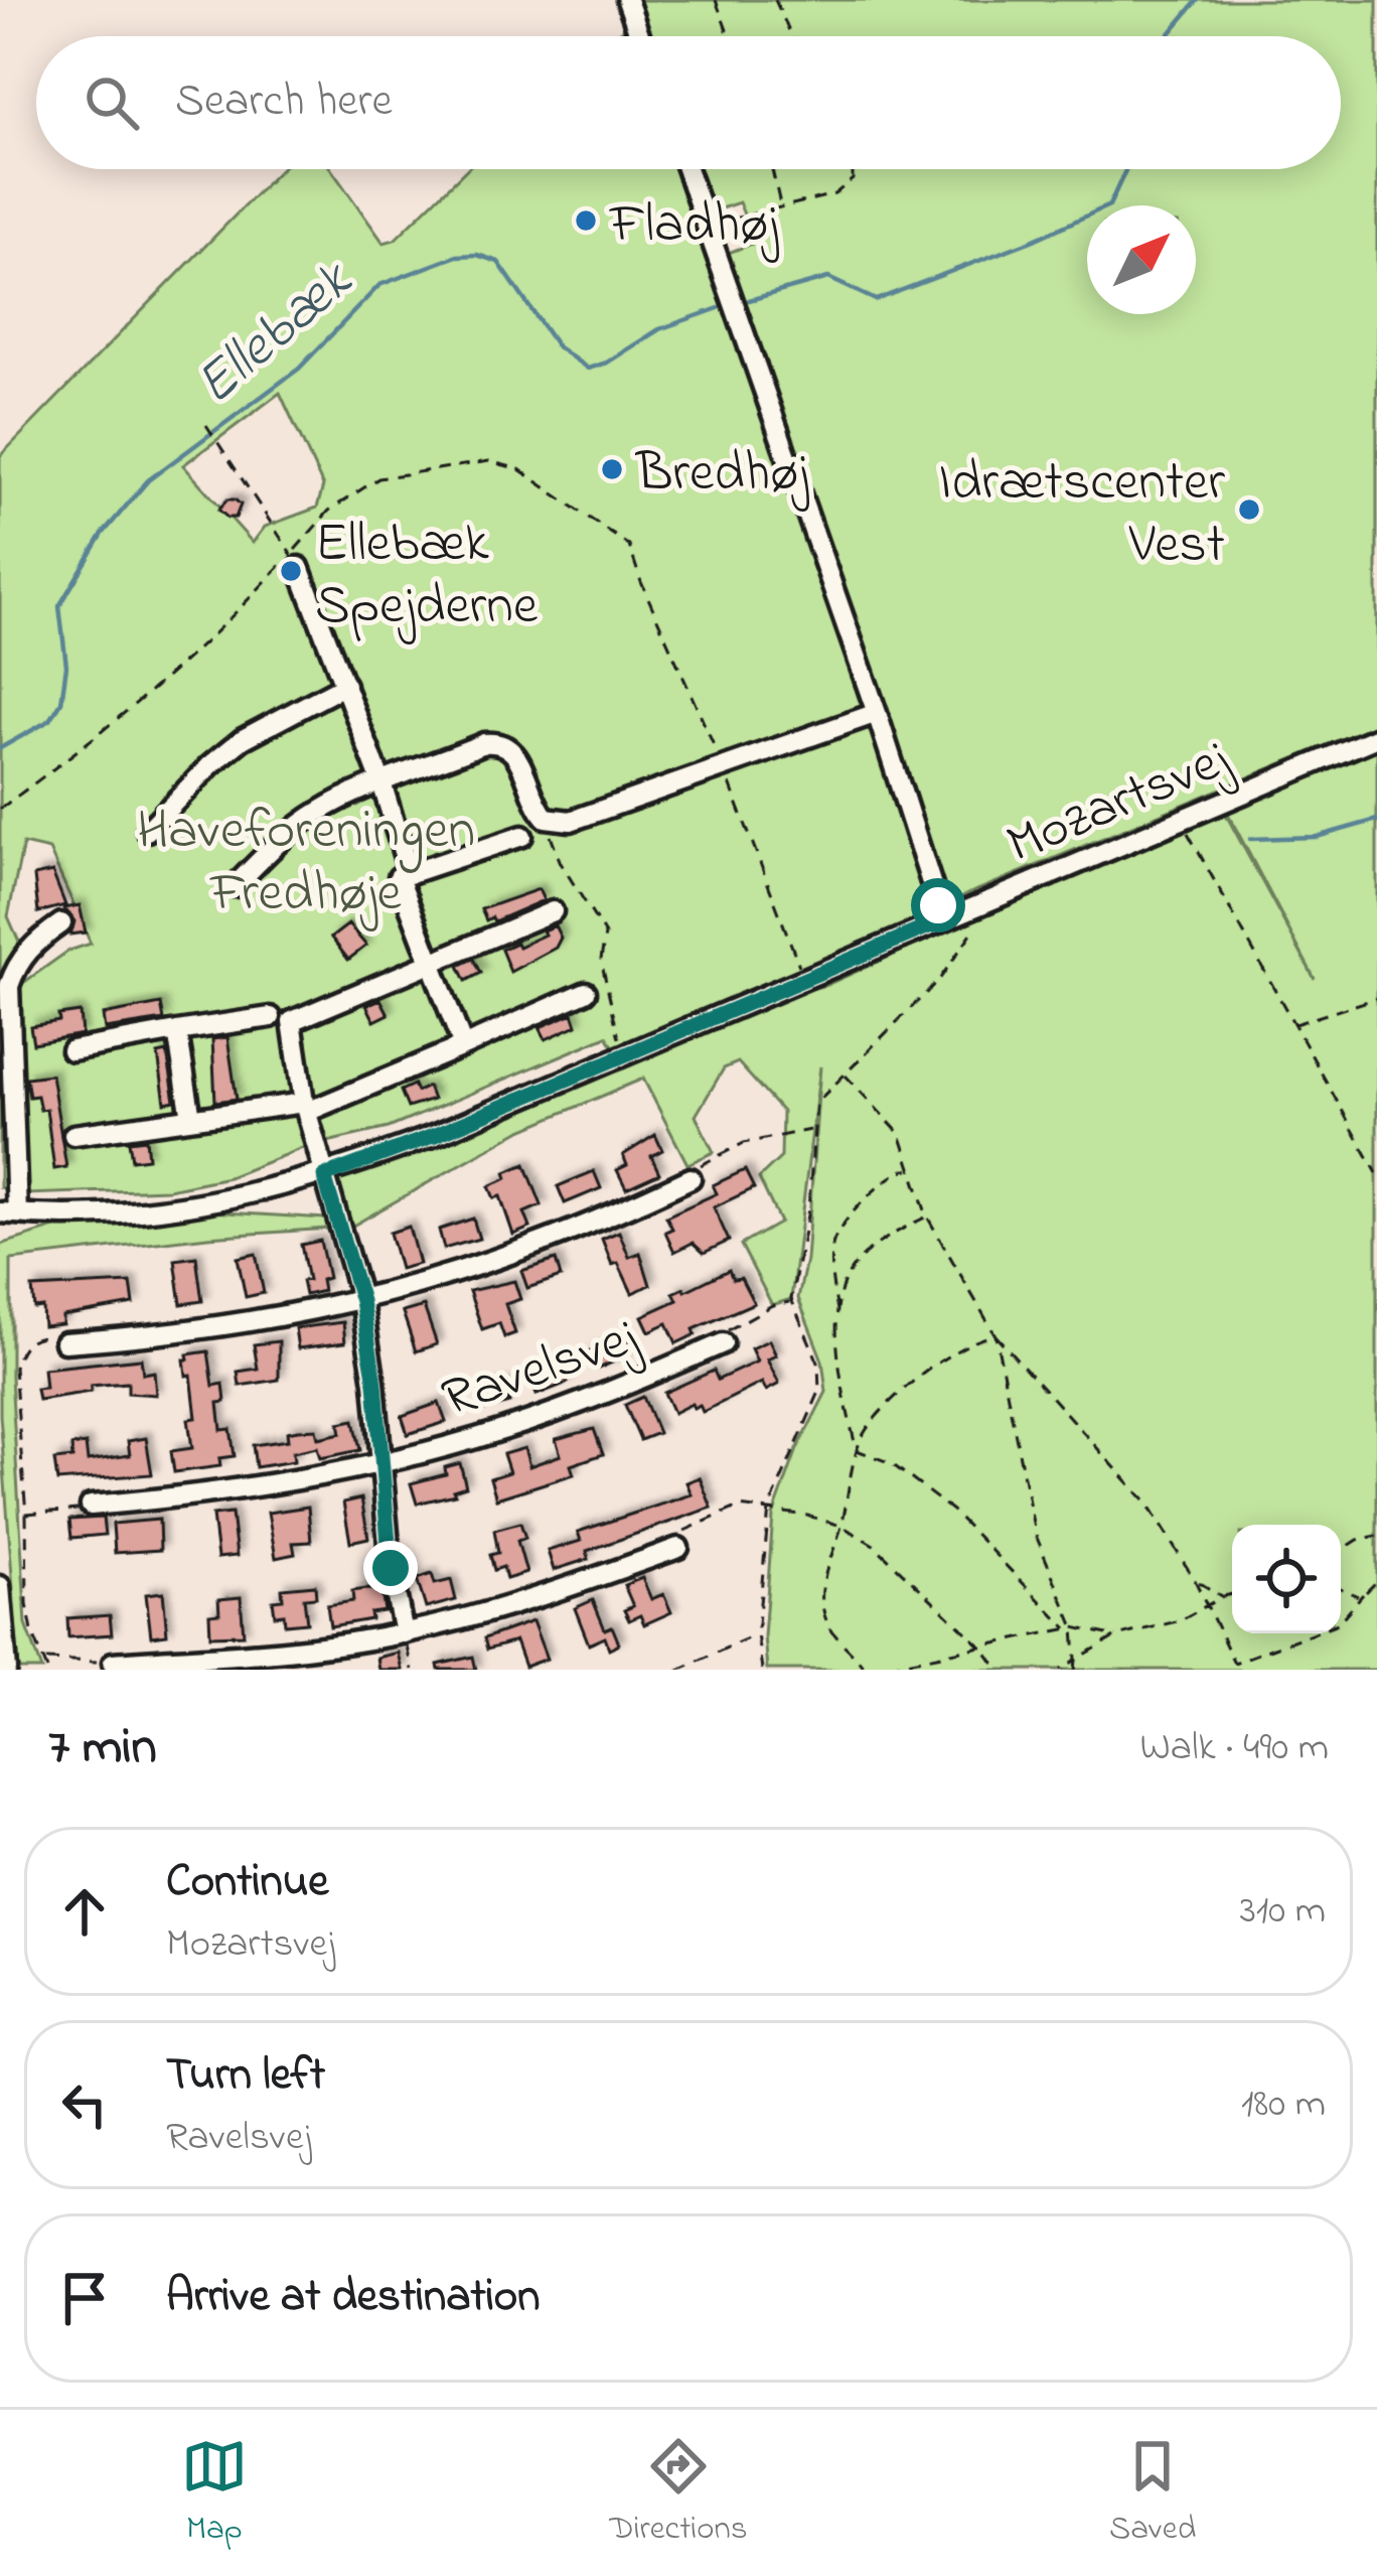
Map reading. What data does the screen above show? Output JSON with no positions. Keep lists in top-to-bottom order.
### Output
{
  "streets": {
    "street": ["Mozartsvej", "Ravelsvej"]
  },
  "crossings": [
    ["Mozartsvej", "Ravelsvej"]
  ],
  "water": ["Ellebæk"],
  "parks": ["Haveforeningen Fredhøje"],
  "places": [
    "Fladhøj",
    "Bredhøj",
    "Idrætscenter Vest",
    "Ellebæk Spejderne"
  ],
  "north": "top right",
  "page": {
    "search": "Search here",
    "heading": ["7 min", "Walk · 490 m"],
    "list": [
      ["Continue", "Mozartsvej", "310 m"],
      ["Turn left", "Ravelsvej", "180 m"],
      "Arrive at destination"
    ],
    "nav": ["Map", "Directions", "Saved"]
  }
}
